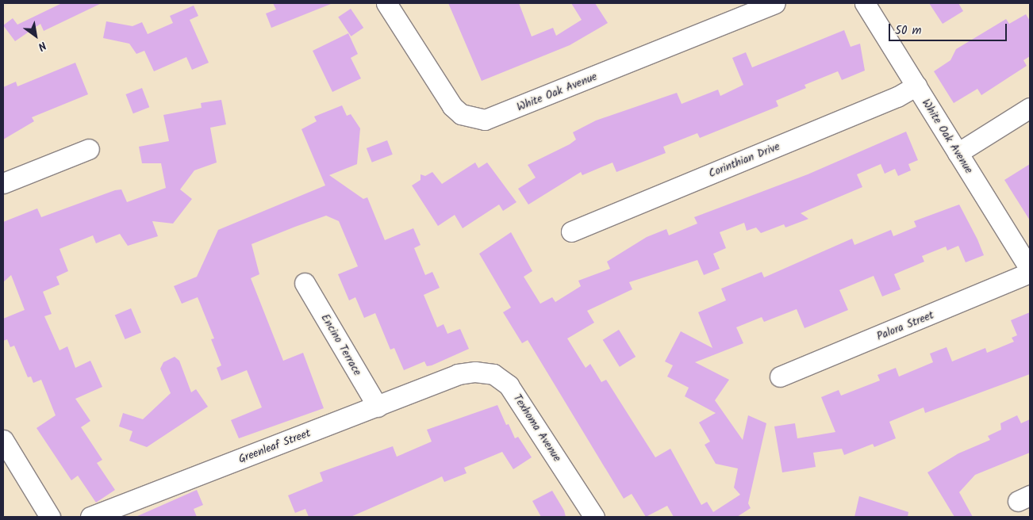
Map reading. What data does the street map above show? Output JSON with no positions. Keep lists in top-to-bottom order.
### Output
{
  "streets": {
    "street": [
      "White Oak Avenue",
      "Corinthian Drive",
      "Palora Street",
      "Encino Terrace",
      "Texhoma Avenue",
      "Greenleaf Street"
    ]
  },
  "crossings": [
    ["White Oak Avenue", "Corinthian Drive"],
    ["White Oak Avenue", "Palora Street"],
    ["Encino Terrace", "Greenleaf Street"],
    ["Texhoma Avenue", "Greenleaf Street"]
  ],
  "scale_bar": "50 m",
  "north": "bottom right"
}
